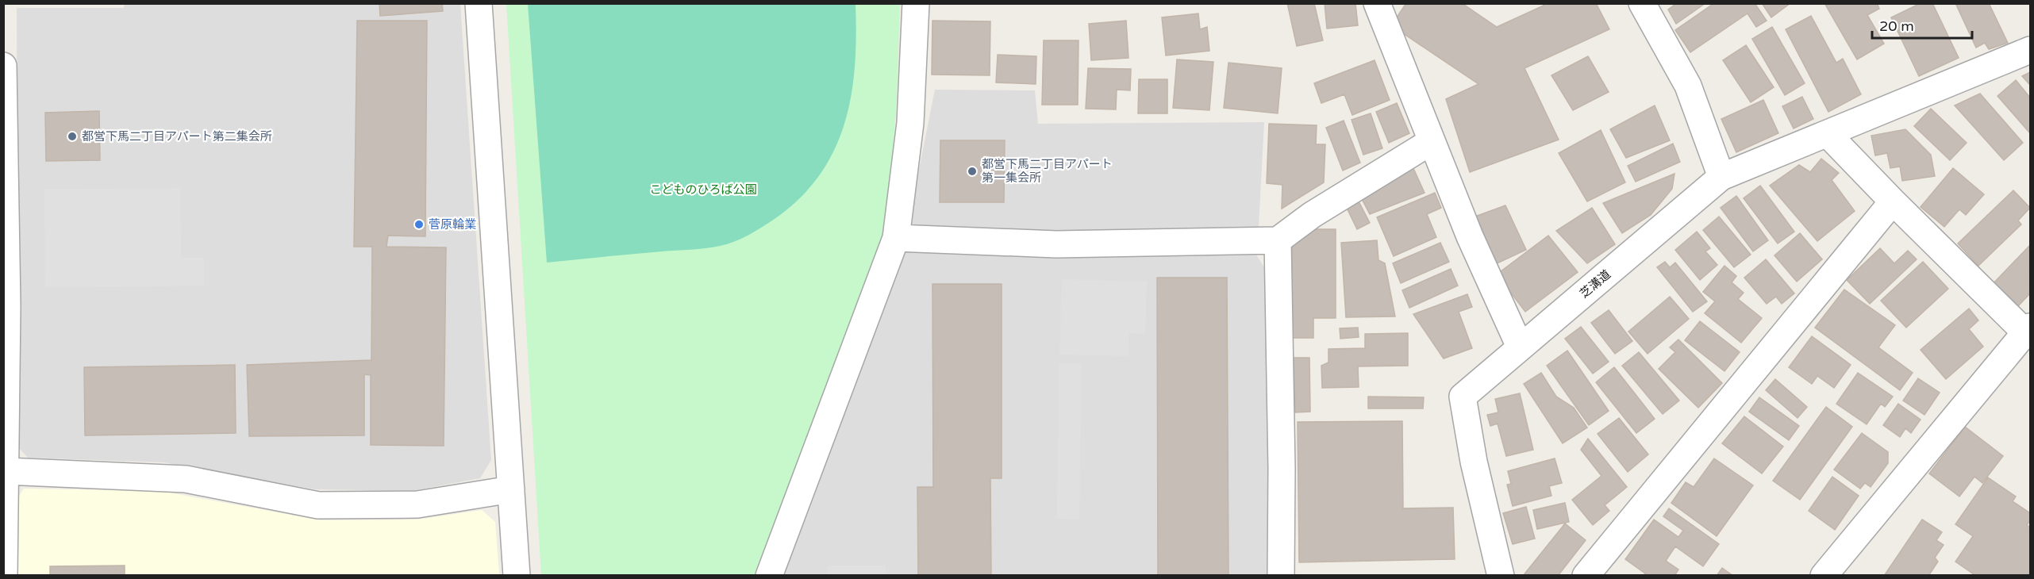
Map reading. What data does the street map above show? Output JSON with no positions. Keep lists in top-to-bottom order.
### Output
{
  "streets": {
    "street": ["芝溝道"]
  },
  "parks": ["こどものひろば公園"],
  "places": ["都営下馬二丁目アパート第二集会所", "都営下馬二丁目アパート 第一集会所", "菅原輪業"],
  "scale_bar": "20 m"
}
